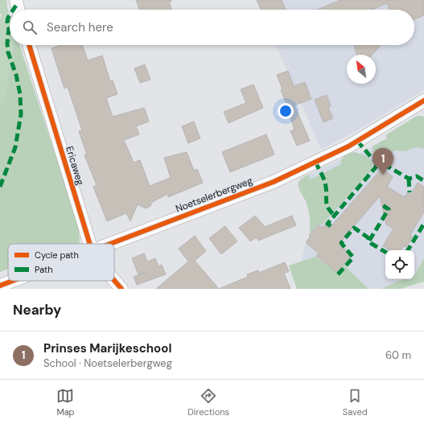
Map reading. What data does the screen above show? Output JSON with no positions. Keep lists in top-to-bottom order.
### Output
{
  "streets": {
    "street": ["Ericaweg", "Noetselerbergweg"]
  },
  "legend": ["Cycle path", "Path"],
  "north": "top left",
  "page": {
    "search": "Search here",
    "pins": "1",
    "heading": "Nearby",
    "list": [
      {
        "mark": "1",
        "name": "Prinses Marijkeschool",
        "note": "School · Noetselerbergweg",
        "value": "60 m"
      }
    ],
    "nav": ["Map", "Directions", "Saved"]
  }
}
